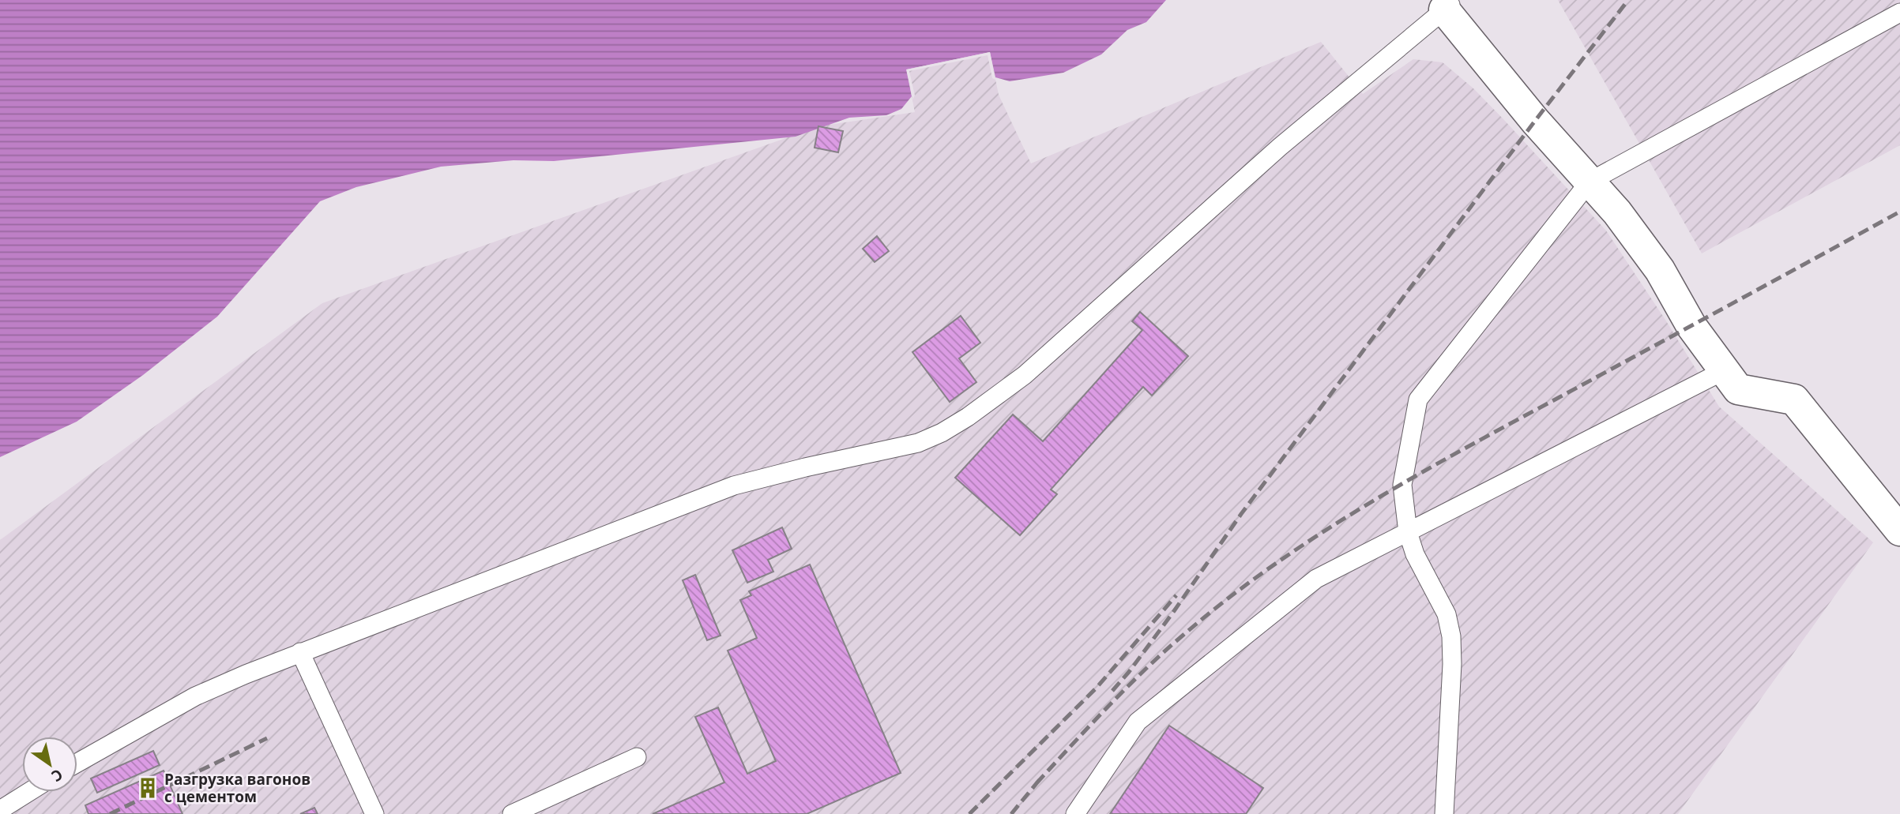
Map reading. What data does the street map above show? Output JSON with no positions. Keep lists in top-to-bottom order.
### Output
{
  "places": {
    "building": ["Разгрузка вагонов с цементом"]
  },
  "north": "bottom right"
}
